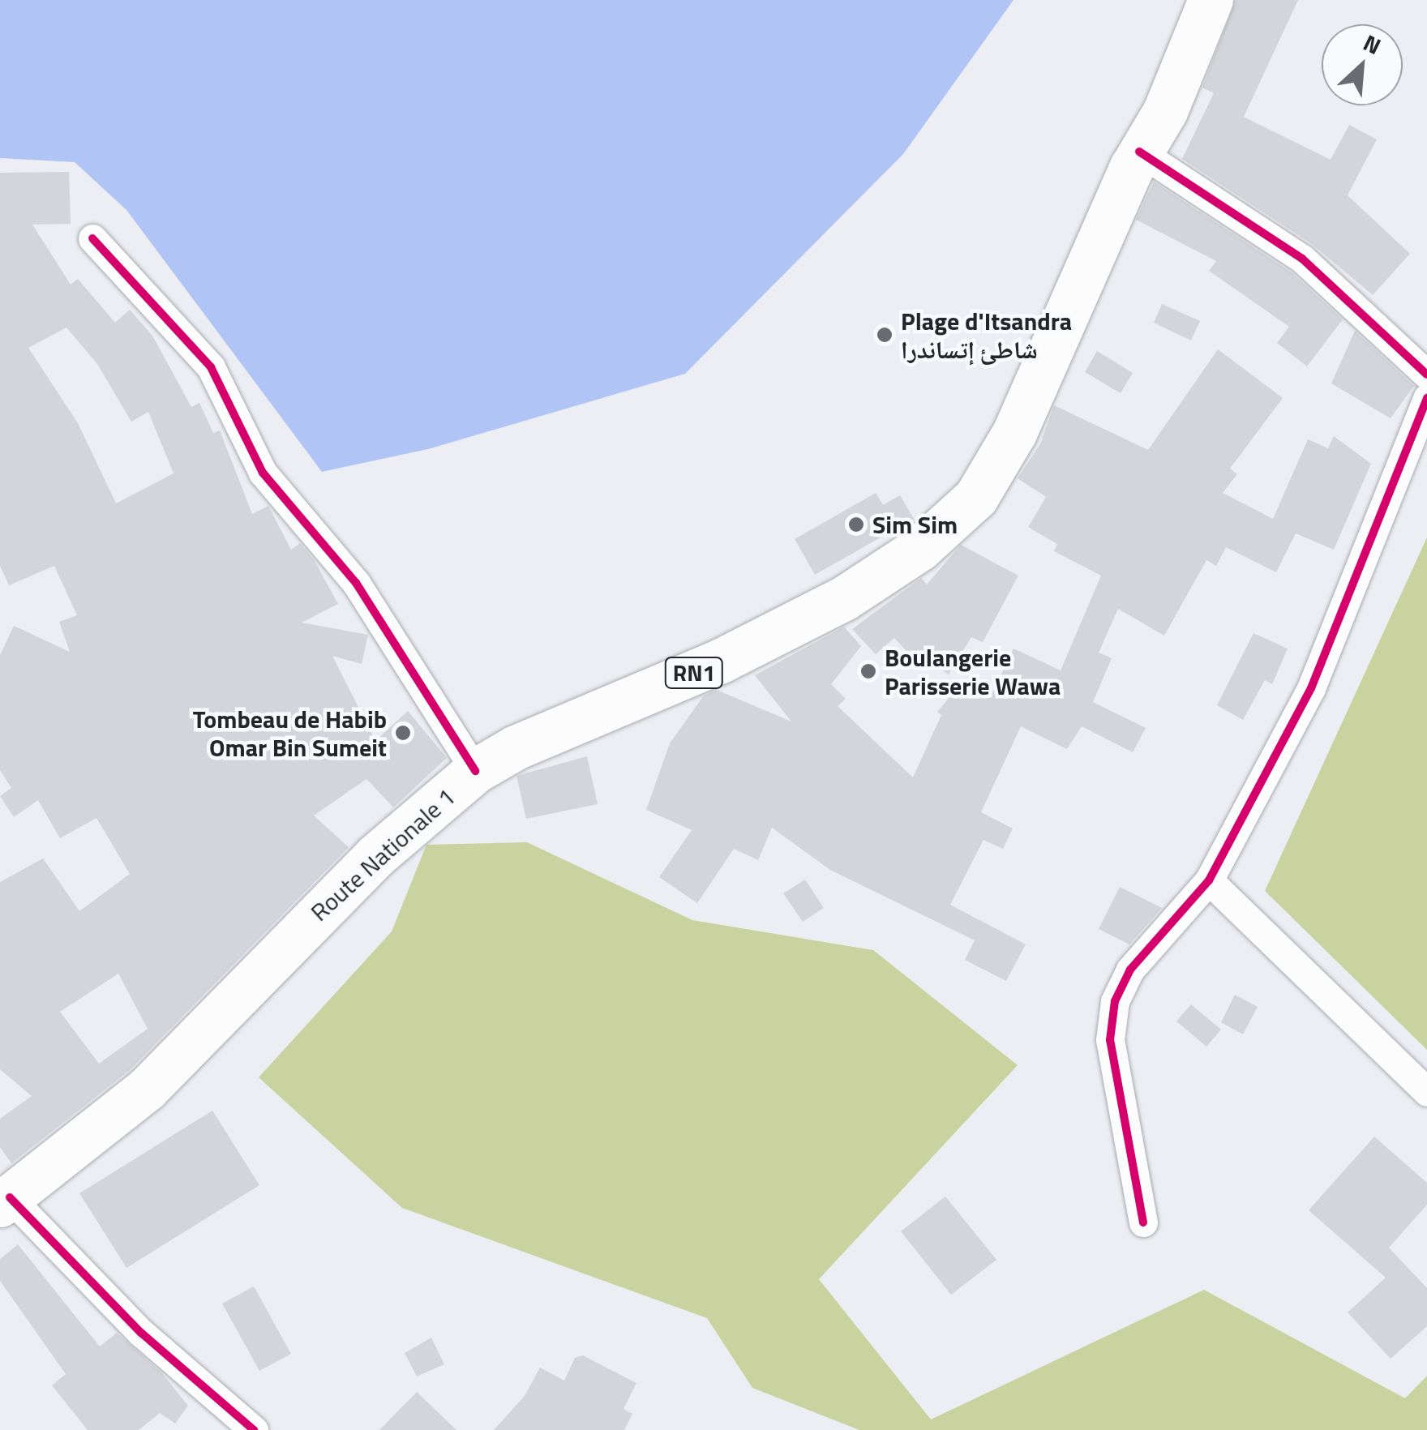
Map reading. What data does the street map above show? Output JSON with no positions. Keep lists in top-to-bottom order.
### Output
{
  "streets": {
    "main road": ["RN1", "Route Nationale 1"]
  },
  "places": [
    "Plage d'Itsandra شاطئ إتساندرا",
    "Sim Sim",
    "Boulangerie Parisserie Wawa",
    "Tombeau de Habib Omar Bin Sumeit"
  ],
  "north": "top right"
}
